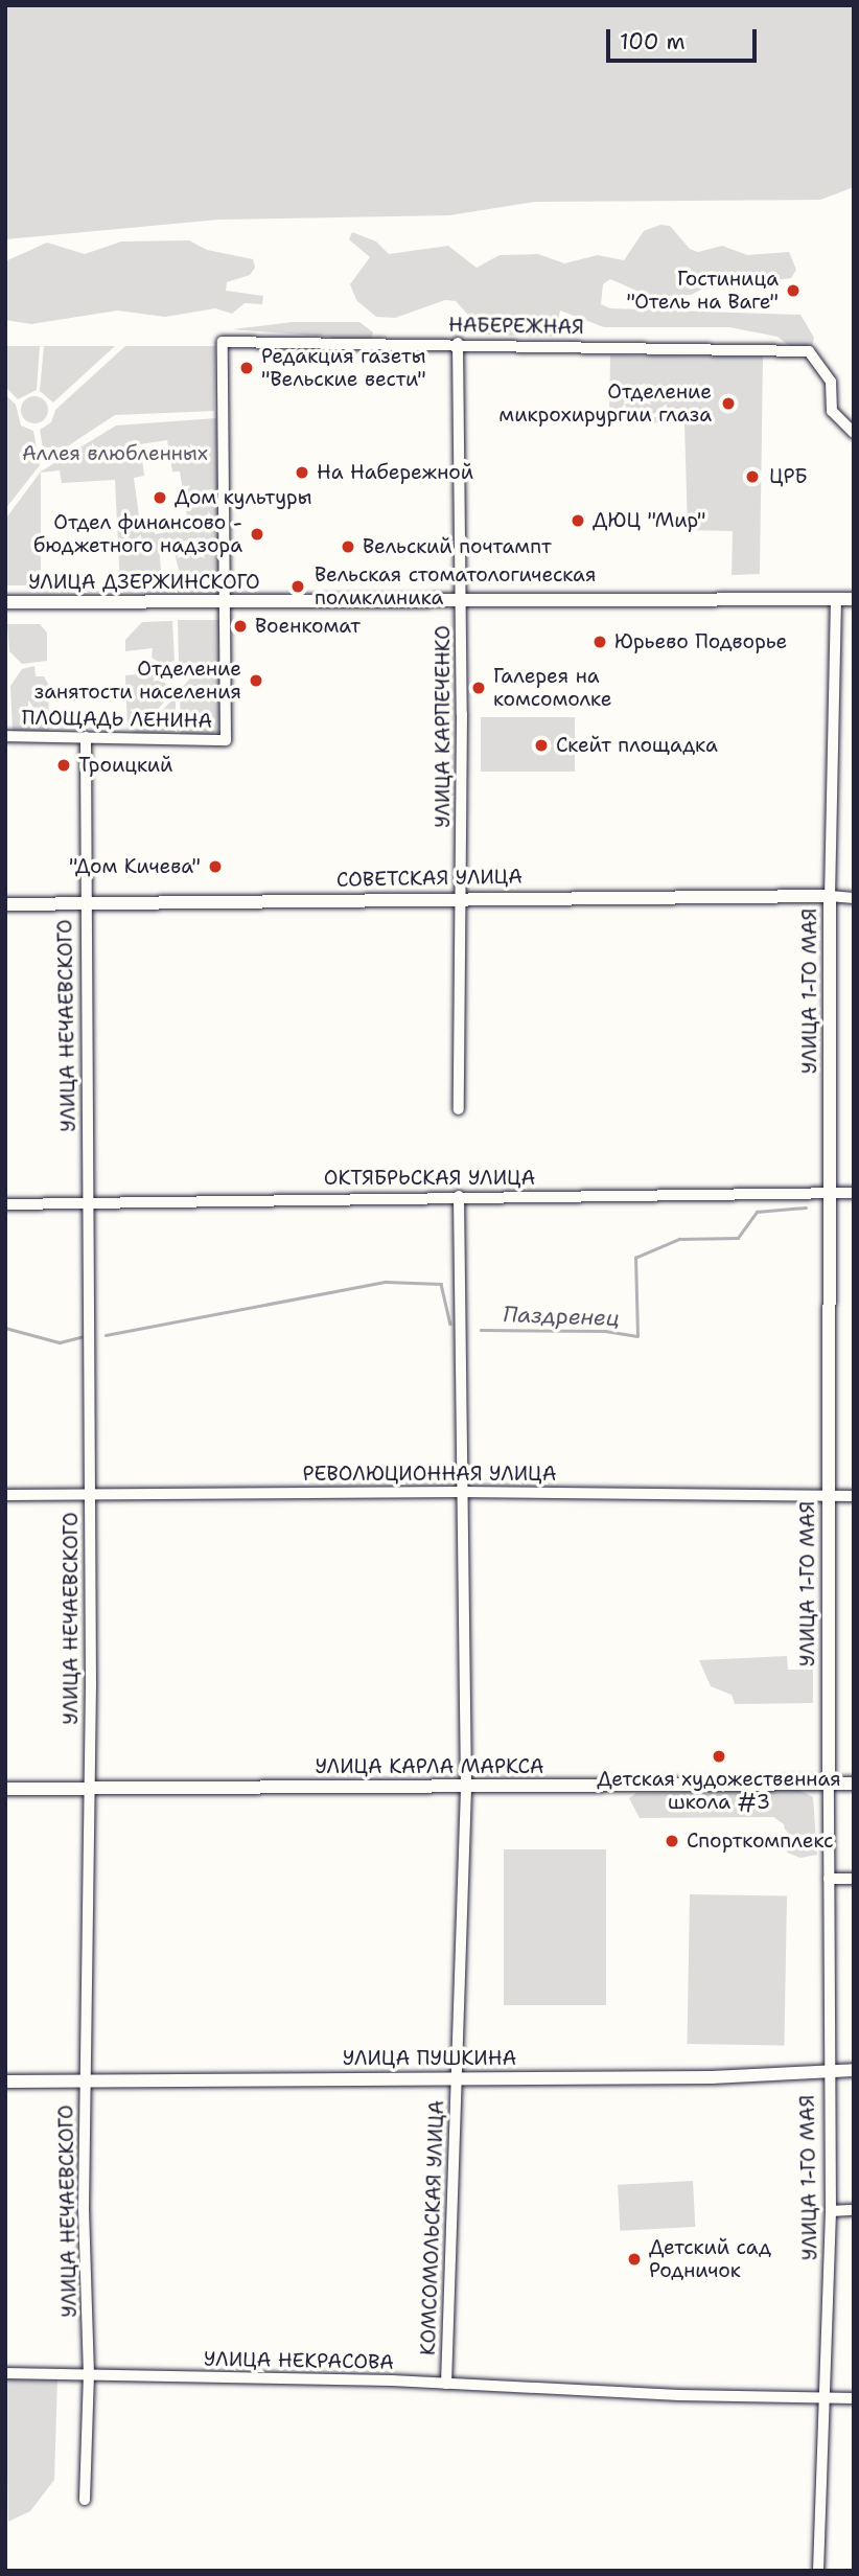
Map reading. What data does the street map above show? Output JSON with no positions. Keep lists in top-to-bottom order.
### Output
{
  "streets": {
    "main road": [
      "УЛИЦА ДЗЕРЖИНСКОГО",
      "СОВЕТСКАЯ УЛИЦА",
      "УЛИЦА 1-ГО МАЯ",
      "УЛИЦА КАРЛА МАРКСА",
      "УЛИЦА ПУШКИНА"
    ],
    "street": [
      "НАБЕРЕЖНАЯ",
      "ПЛОЩАДЬ ЛЕНИНА",
      "УЛИЦА КАРПЕЧЕНКО",
      "УЛИЦА НЕЧАЕВСКОГО",
      "ОКТЯБРЬСКАЯ УЛИЦА",
      "РЕВОЛЮЦИОННАЯ УЛИЦА",
      "КОМСОМОЛЬСКАЯ УЛИЦА",
      "УЛИЦА НЕКРАСОВА"
    ]
  },
  "crossings": [
    ["НАБЕРЕЖНАЯ", "ПЛОЩАДЬ ЛЕНИНА"],
    ["НАБЕРЕЖНАЯ", "УЛИЦА КАРПЕЧЕНКО"],
    ["УЛИЦА ДЗЕРЖИНСКОГО", "ПЛОЩАДЬ ЛЕНИНА"],
    ["УЛИЦА ДЗЕРЖИНСКОГО", "УЛИЦА КАРПЕЧЕНКО"],
    ["УЛИЦА ДЗЕРЖИНСКОГО", "УЛИЦА 1-ГО МАЯ"],
    ["ПЛОЩАДЬ ЛЕНИНА", "УЛИЦА НЕЧАЕВСКОГО"],
    ["УЛИЦА КАРПЕЧЕНКО", "СОВЕТСКАЯ УЛИЦА"],
    ["СОВЕТСКАЯ УЛИЦА", "УЛИЦА 1-ГО МАЯ"],
    ["СОВЕТСКАЯ УЛИЦА", "УЛИЦА НЕЧАЕВСКОГО"],
    ["УЛИЦА 1-ГО МАЯ", "ОКТЯБРЬСКАЯ УЛИЦА"],
    ["УЛИЦА 1-ГО МАЯ", "РЕВОЛЮЦИОННАЯ УЛИЦА"],
    ["УЛИЦА 1-ГО МАЯ", "УЛИЦА КАРЛА МАРКСА"],
    ["УЛИЦА 1-ГО МАЯ", "УЛИЦА ПУШКИНА"],
    ["УЛИЦА 1-ГО МАЯ", "УЛИЦА НЕКРАСОВА"],
    ["УЛИЦА НЕЧАЕВСКОГО", "ОКТЯБРЬСКАЯ УЛИЦА"],
    ["УЛИЦА НЕЧАЕВСКОГО", "РЕВОЛЮЦИОННАЯ УЛИЦА"],
    ["УЛИЦА НЕЧАЕВСКОГО", "УЛИЦА КАРЛА МАРКСА"],
    ["УЛИЦА НЕЧАЕВСКОГО", "УЛИЦА ПУШКИНА"],
    ["УЛИЦА НЕЧАЕВСКОГО", "УЛИЦА НЕКРАСОВА"],
    ["ОКТЯБРЬСКАЯ УЛИЦА", "КОМСОМОЛЬСКАЯ УЛИЦА"],
    ["РЕВОЛЮЦИОННАЯ УЛИЦА", "КОМСОМОЛЬСКАЯ УЛИЦА"],
    ["УЛИЦА КАРЛА МАРКСА", "КОМСОМОЛЬСКАЯ УЛИЦА"],
    ["УЛИЦА ПУШКИНА", "КОМСОМОЛЬСКАЯ УЛИЦА"],
    ["КОМСОМОЛЬСКАЯ УЛИЦА", "УЛИЦА НЕКРАСОВА"]
  ],
  "water": ["Паздренец"],
  "parks": ["Аллея влюбленных"],
  "places": [
    "Гостиница \"Отель на Ваге\"",
    "Редакция газеты \"Вельские вести\"",
    "Отделение микрохирургии глаза",
    "На Набережной",
    "ЦРБ",
    "Дом культуры",
    "ДЮЦ \"Мир\"",
    "Отдел финансово - бюджетного надзора",
    "Вельский почтампт",
    "Вельская стоматологическая поликлиника",
    "Военкомат",
    "Юрьево Подворье",
    "Отделение занятости населения",
    "Галерея на комсомолке",
    "Скейт площадка",
    "Троицкий",
    "\"Дом Кичева\"",
    "Детская художественная школа #3",
    "Спорткомплекс",
    "Детский сад Родничок"
  ],
  "scale_bar": "100 m"
}
